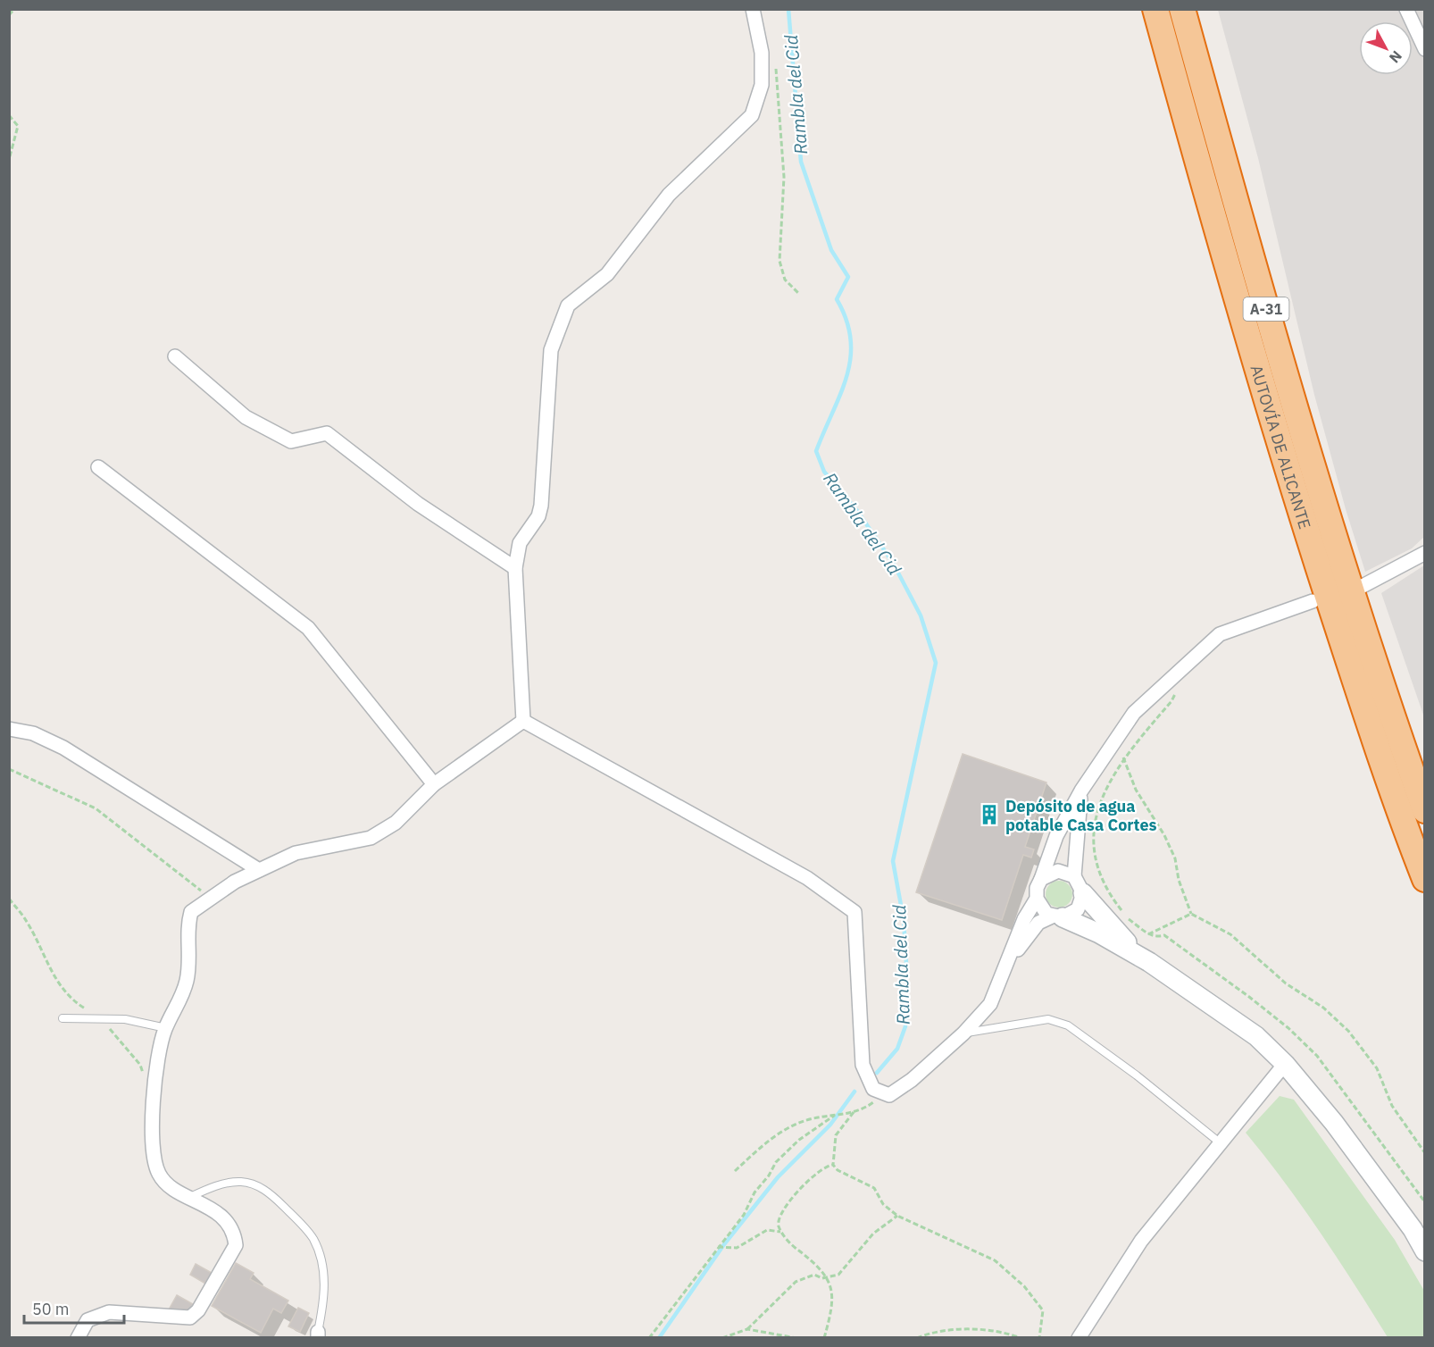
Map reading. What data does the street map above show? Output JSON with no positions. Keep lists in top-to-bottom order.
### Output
{
  "streets": {
    "highway": ["A-31", "AUTOVÍA DE ALICANTE"]
  },
  "water": ["Rambla del Cid"],
  "places": {
    "building": ["Depósito de agua potable Casa Cortes"]
  },
  "scale_bar": "50 m",
  "north": "bottom right"
}
